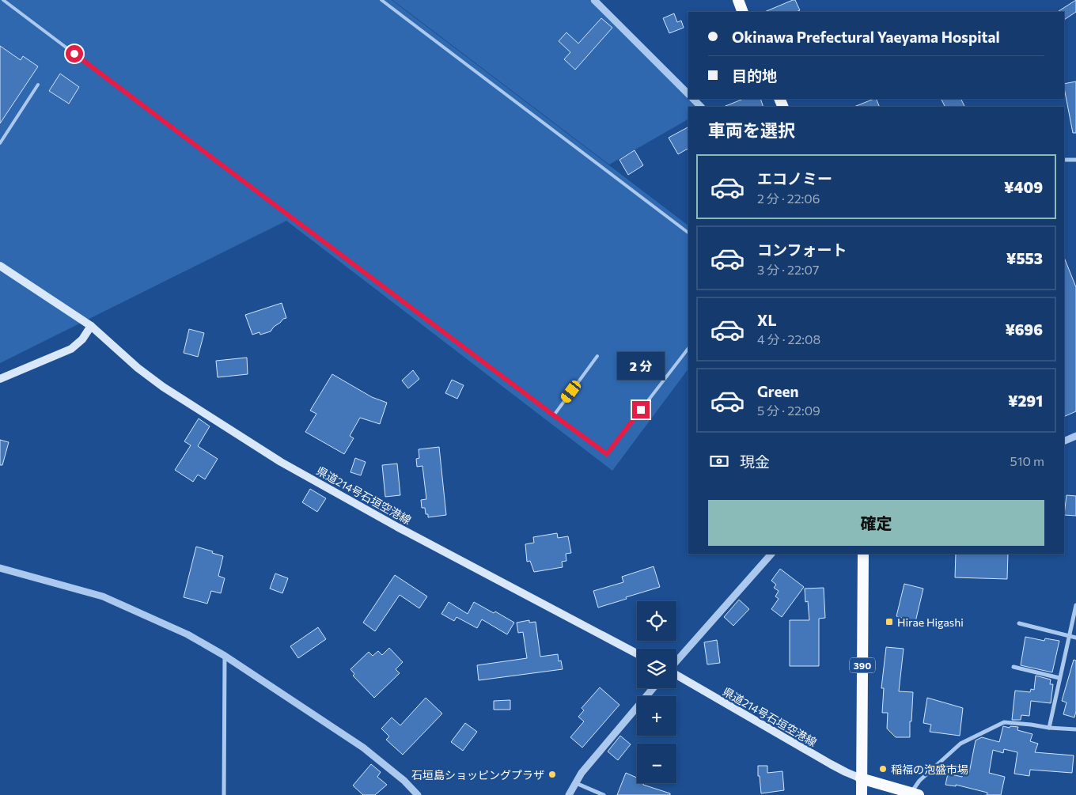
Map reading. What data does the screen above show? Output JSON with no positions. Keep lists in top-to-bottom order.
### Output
{
  "streets": {
    "highway": ["390"],
    "main road": ["県道214号石垣空港線"]
  },
  "crossings": [
    ["県道214号石垣空港線", "390"]
  ],
  "places": {
    "transit": ["Hirae Higashi"],
    "other": ["稲福の泡盛市場", "石垣島ショッピングプラザ"]
  },
  "page": {
    "banner": ["Okinawa Prefectural Yaeyama Hospital", "目的地"],
    "heading": "車両を選択",
    "list": [
      {
        "name": "エコノミー",
        "note": "2 分 · 22:06",
        "value": "¥409"
      },
      {
        "name": "コンフォート",
        "note": "3 分 · 22:07",
        "value": "¥553"
      },
      {
        "name": "XL",
        "note": "4 分 · 22:08",
        "value": "¥696"
      },
      {
        "name": "Green",
        "note": "5 分 · 22:09",
        "value": "¥291"
      }
    ],
    "bubble": "2 分",
    "pay": ["現金", "510 m"],
    "buttons": "確定",
    "map_buttons": ["+", "−"]
  }
}
